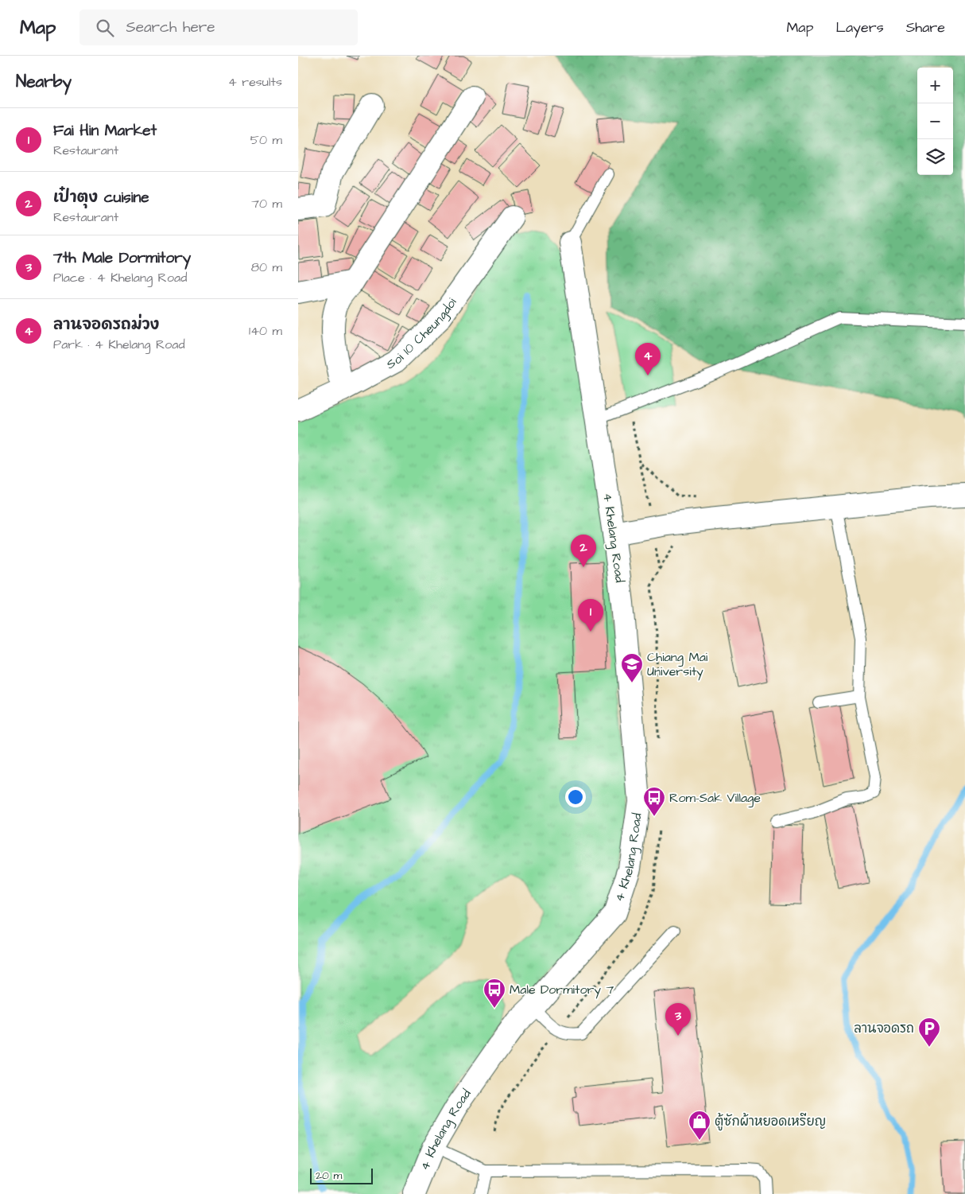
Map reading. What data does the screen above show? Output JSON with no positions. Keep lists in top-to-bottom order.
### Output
{
  "streets": {
    "street": ["Soi 10 Cheungdoi", "4 Khelang Road"]
  },
  "places": {
    "school or university": ["Chiang Mai University"],
    "bus stop": ["Rom-Sak Village", "Male Dormitory 7"],
    "parking": ["ลานจอดรถ"],
    "shop": ["ตู้ซักผ้าหยอดเหรียญ"]
  },
  "scale_bar": "20 m",
  "page": {
    "header": "Map",
    "search": "Search here",
    "nav": ["Map", "Layers", "Share"],
    "heading": ["Nearby", "4 results"],
    "map_buttons": ["+", "−"],
    "list": [
      {
        "mark": "1",
        "name": "Fai Hin Market",
        "note": "Restaurant",
        "value": "50 m"
      },
      {
        "mark": "2",
        "name": "เป๋าตุง cuisine",
        "note": "Restaurant",
        "value": "70 m"
      },
      {
        "mark": "3",
        "name": "7th Male Dormitory",
        "note": "Place · 4 Khelang Road",
        "value": "80 m"
      },
      {
        "mark": "4",
        "name": "ลานจอดรถม่วง",
        "note": "Park · 4 Khelang Road",
        "value": "140 m"
      }
    ],
    "pins": [
      "4",
      "2",
      "1",
      "3"
    ],
    "scale": "20 m"
  }
}
